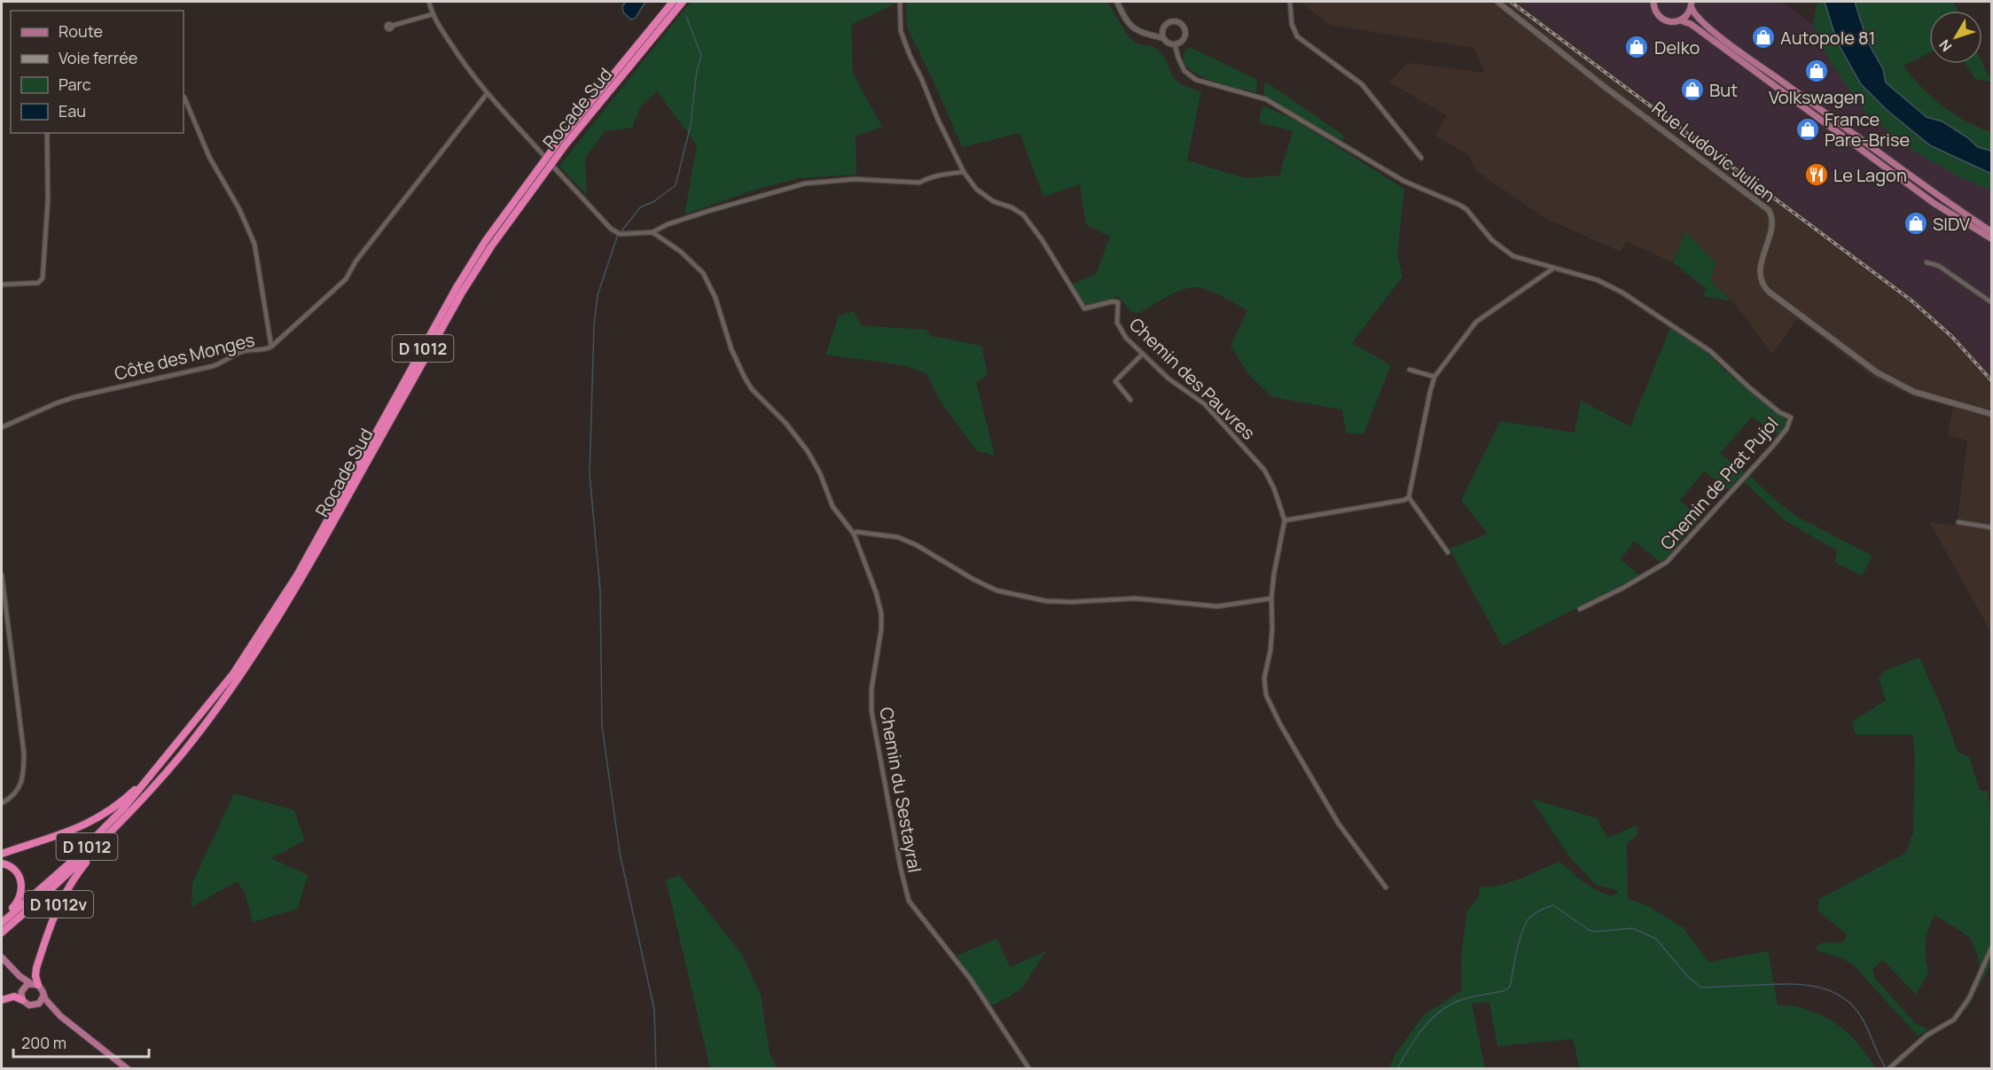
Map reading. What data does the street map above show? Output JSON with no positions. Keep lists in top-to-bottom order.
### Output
{
  "streets": {
    "highway": ["Rocade Sud", "D 1012", "D 1012v"],
    "main road": ["Rue Ludovic Julien"],
    "street": [
      "Côte des Monges",
      "Chemin des Pauvres",
      "Chemin de Prat Pujol",
      "Chemin du Sestayral"
    ]
  },
  "crossings": [
    ["Rocade Sud", "D 1012v"]
  ],
  "places": {
    "shop": [
      "Autopole 81",
      "Delko",
      "Volkswagen",
      "But",
      "France Pare-Brise",
      "SIDV"
    ],
    "restaurant": ["Le Lagon"]
  },
  "legend": [
    "Route",
    "Voie ferrée",
    "Parc",
    "Eau"
  ],
  "scale_bar": "200 m",
  "north": "bottom left"
}
